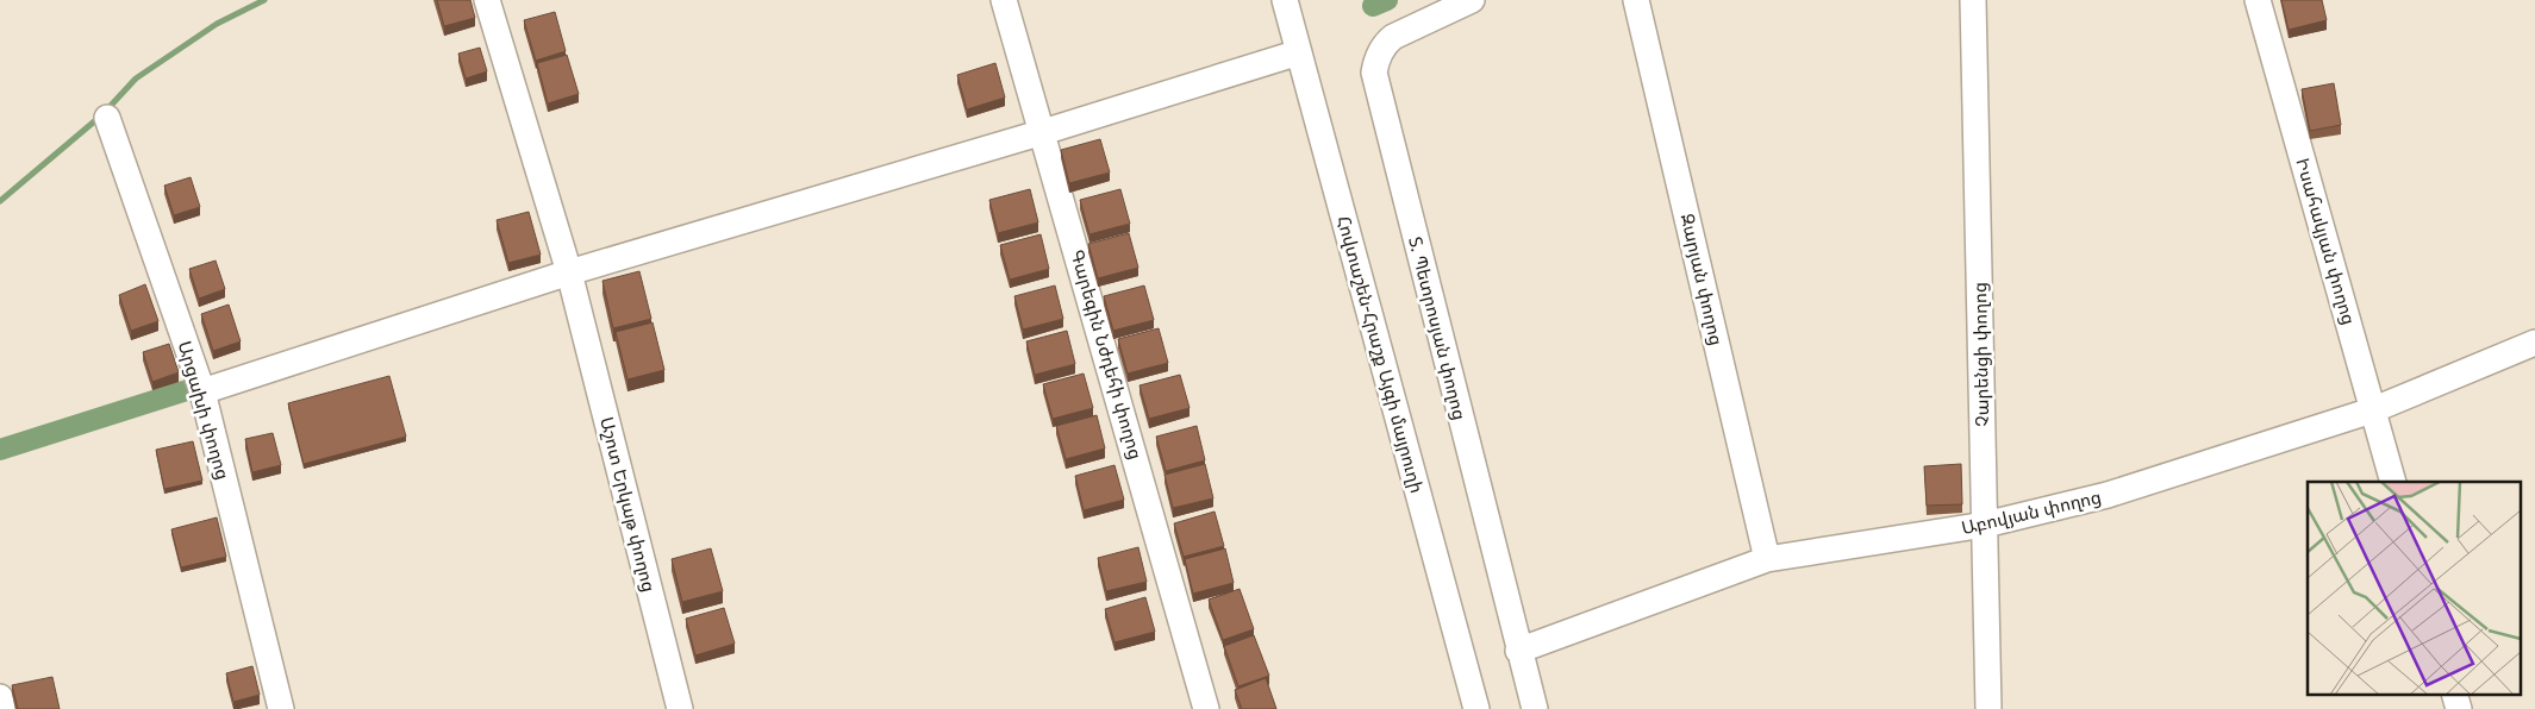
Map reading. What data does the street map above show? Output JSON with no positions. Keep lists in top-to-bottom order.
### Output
{
  "streets": {
    "street": [
      "Իսահակյան փողոց",
      "Զարյան փողոց",
      "Տ. Պետրոսյան փողոց",
      "Գարեգին Նժդեհի փողոց",
      "Հովտաշեն-Հրաշք Այգի մայրուղի",
      "Չարենցի փողոց",
      "Արցախի փողոց",
      "Աշոտ Երկաթ փողոց",
      "Աբովյան փողոց"
    ]
  },
  "crossings": [
    ["Իսահակյան փողոց", "Աբովյան փողոց"],
    ["Զարյան փողոց", "Աբովյան փողոց"],
    ["Տ. Պետրոսյան փողոց", "Աբովյան փողոց"],
    ["Չարենցի փողոց", "Աբովյան փողոց"]
  ]
}
